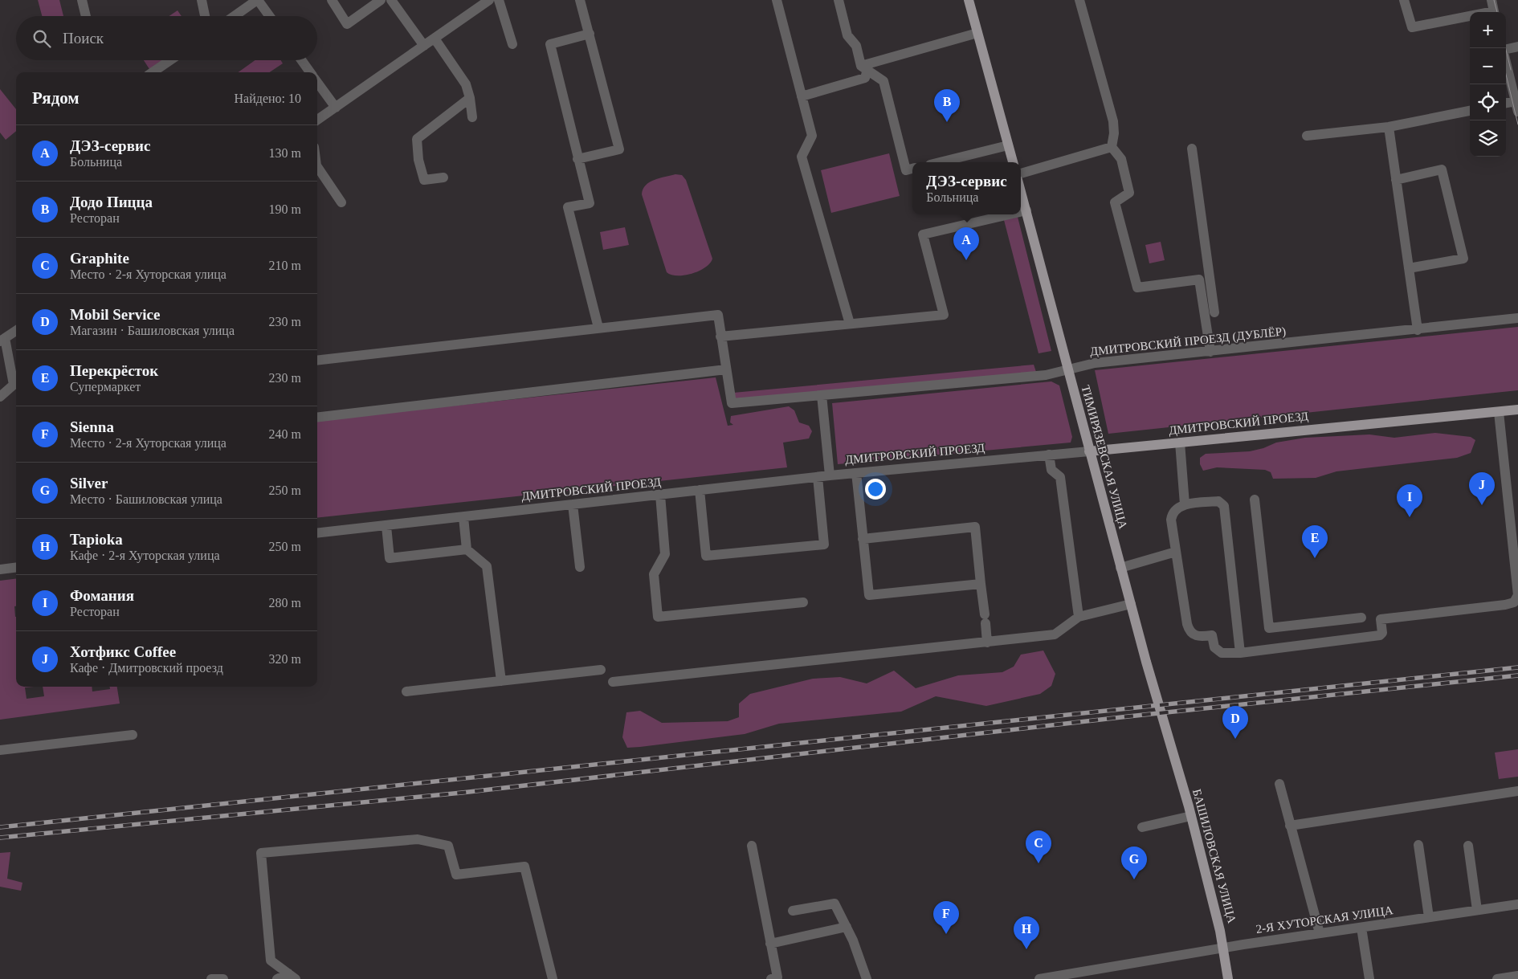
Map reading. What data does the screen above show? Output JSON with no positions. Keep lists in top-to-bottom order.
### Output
{
  "streets": {
    "main road": ["ДМИТРОВСКИЙ ПРОЕЗД", "ТИМИРЯЗЕВСКАЯ УЛИЦА", "БАШИЛОВСКАЯ УЛИЦА"],
    "street": ["ДМИТРОВСКИЙ ПРОЕЗД (ДУБЛЁР)", "2-Я ХУТОРСКАЯ УЛИЦА"]
  },
  "crossings": [
    ["ДМИТРОВСКИЙ ПРОЕЗД (ДУБЛЁР)", "ТИМИРЯЗЕВСКАЯ УЛИЦА"],
    ["ДМИТРОВСКИЙ ПРОЕЗД", "ТИМИРЯЗЕВСКАЯ УЛИЦА"],
    ["ТИМИРЯЗЕВСКАЯ УЛИЦА", "БАШИЛОВСКАЯ УЛИЦА"],
    ["БАШИЛОВСКАЯ УЛИЦА", "2-Я ХУТОРСКАЯ УЛИЦА"]
  ],
  "page": {
    "map_buttons": ["+", "−"],
    "search": "Поиск",
    "heading": ["Рядом", "Найдено: 10"],
    "pins": [
      "B",
      "A",
      "J",
      "I",
      "E",
      "D",
      "C",
      "G",
      "F",
      "H"
    ],
    "list": [
      {
        "mark": "A",
        "name": "ДЭЗ-сервис",
        "note": "Больница",
        "value": "130 m"
      },
      {
        "mark": "B",
        "name": "Додо Пицца",
        "note": "Ресторан",
        "value": "190 m"
      },
      {
        "mark": "C",
        "name": "Graphite",
        "note": "Место · 2-я Хуторская улица",
        "value": "210 m"
      },
      {
        "mark": "D",
        "name": "Mobil Service",
        "note": "Магазин · Башиловская улица",
        "value": "230 m"
      },
      {
        "mark": "E",
        "name": "Перекрёсток",
        "note": "Супермаркет",
        "value": "230 m"
      },
      {
        "mark": "F",
        "name": "Sienna",
        "note": "Место · 2-я Хуторская улица",
        "value": "240 m"
      },
      {
        "mark": "G",
        "name": "Silver",
        "note": "Место · Башиловская улица",
        "value": "250 m"
      },
      {
        "mark": "H",
        "name": "Tapioka",
        "note": "Кафе · 2-я Хуторская улица",
        "value": "250 m"
      },
      {
        "mark": "I",
        "name": "Фомания",
        "note": "Ресторан",
        "value": "280 m"
      },
      {
        "mark": "J",
        "name": "Хотфикс Coffee",
        "note": "Кафе · Дмитровский проезд",
        "value": "320 m"
      }
    ],
    "popup": ["ДЭЗ-сервис", "Больница"]
  }
}
